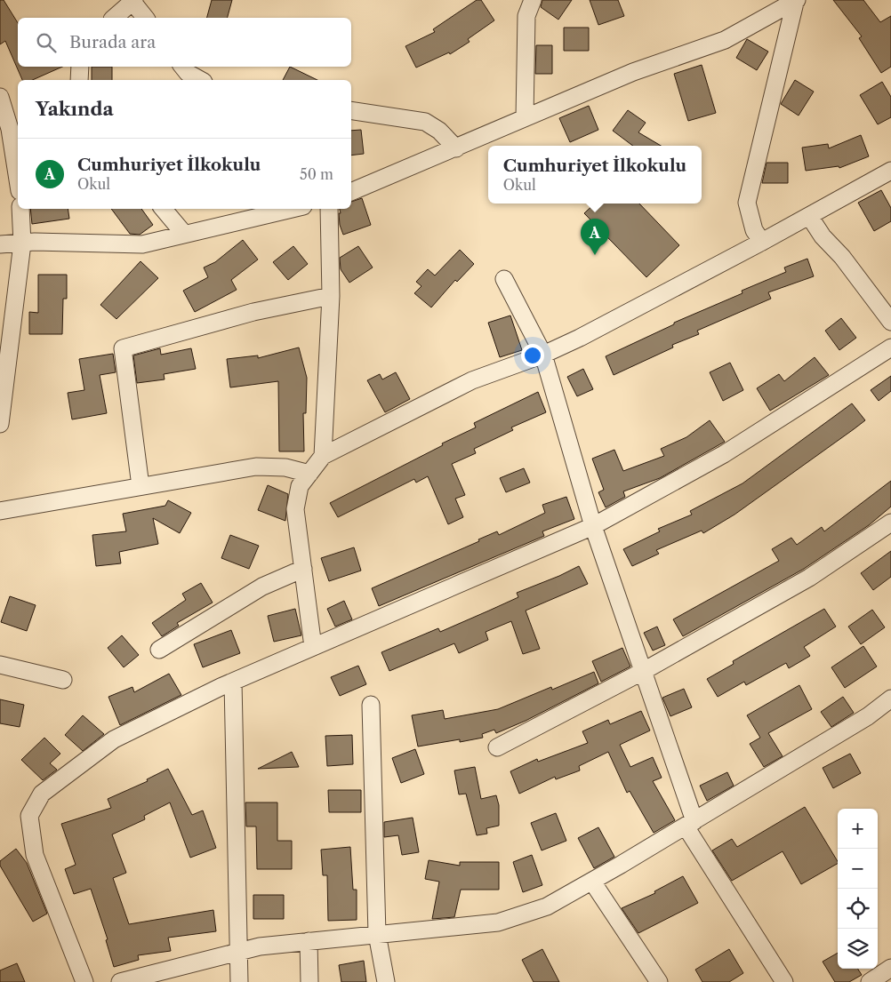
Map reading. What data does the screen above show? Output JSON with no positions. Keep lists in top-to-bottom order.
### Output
{
  "page": {
    "search": "Burada ara",
    "heading": "Yakında",
    "list": [
      {
        "mark": "A",
        "name": "Cumhuriyet İlkokulu",
        "note": "Okul",
        "value": "50 m"
      }
    ],
    "popup": ["Cumhuriyet İlkokulu", "Okul"],
    "pins": "A",
    "map_buttons": ["+", "−"]
  }
}
